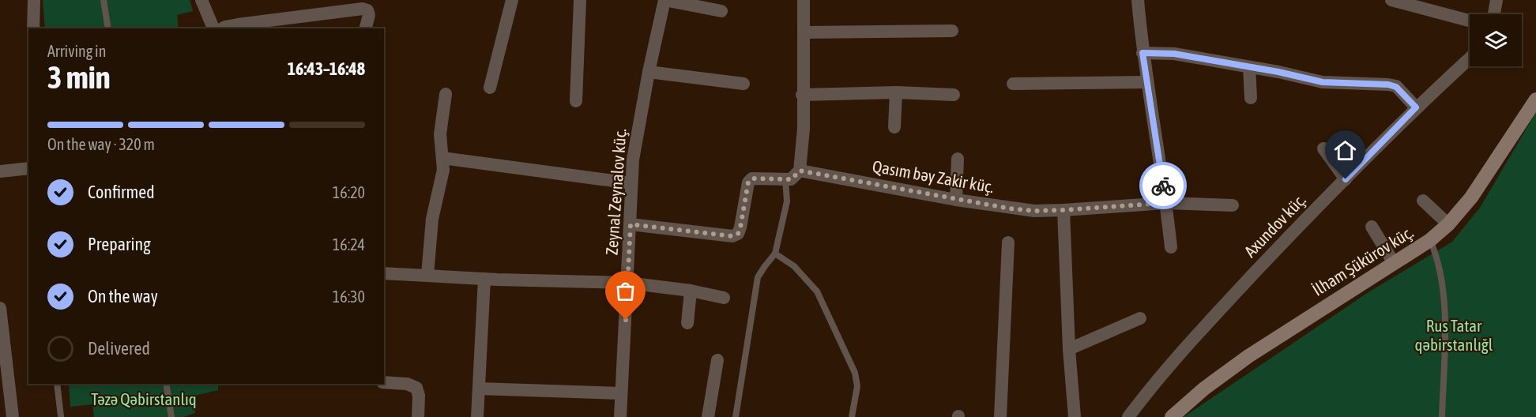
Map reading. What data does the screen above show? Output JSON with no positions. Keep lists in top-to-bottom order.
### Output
{
  "streets": {
    "street": [
      "Qasım bəy Zakir küç.",
      "Zeynal Zeynalov küç.",
      "Axundov küç.",
      "İlham Şükürov küç."
    ]
  },
  "parks": ["Rus Tatar qəbirstanlığl", "Təzə Qəbirstanlıq"],
  "page": {
    "heading": ["3 min", "Arriving in", "16:43–16:48"],
    "bar": "On the way · 320 m",
    "list": [
      ["Confirmed", "16:20"],
      ["Preparing", "16:24"],
      ["On the way", "16:30"],
      "Delivered"
    ]
  }
}
